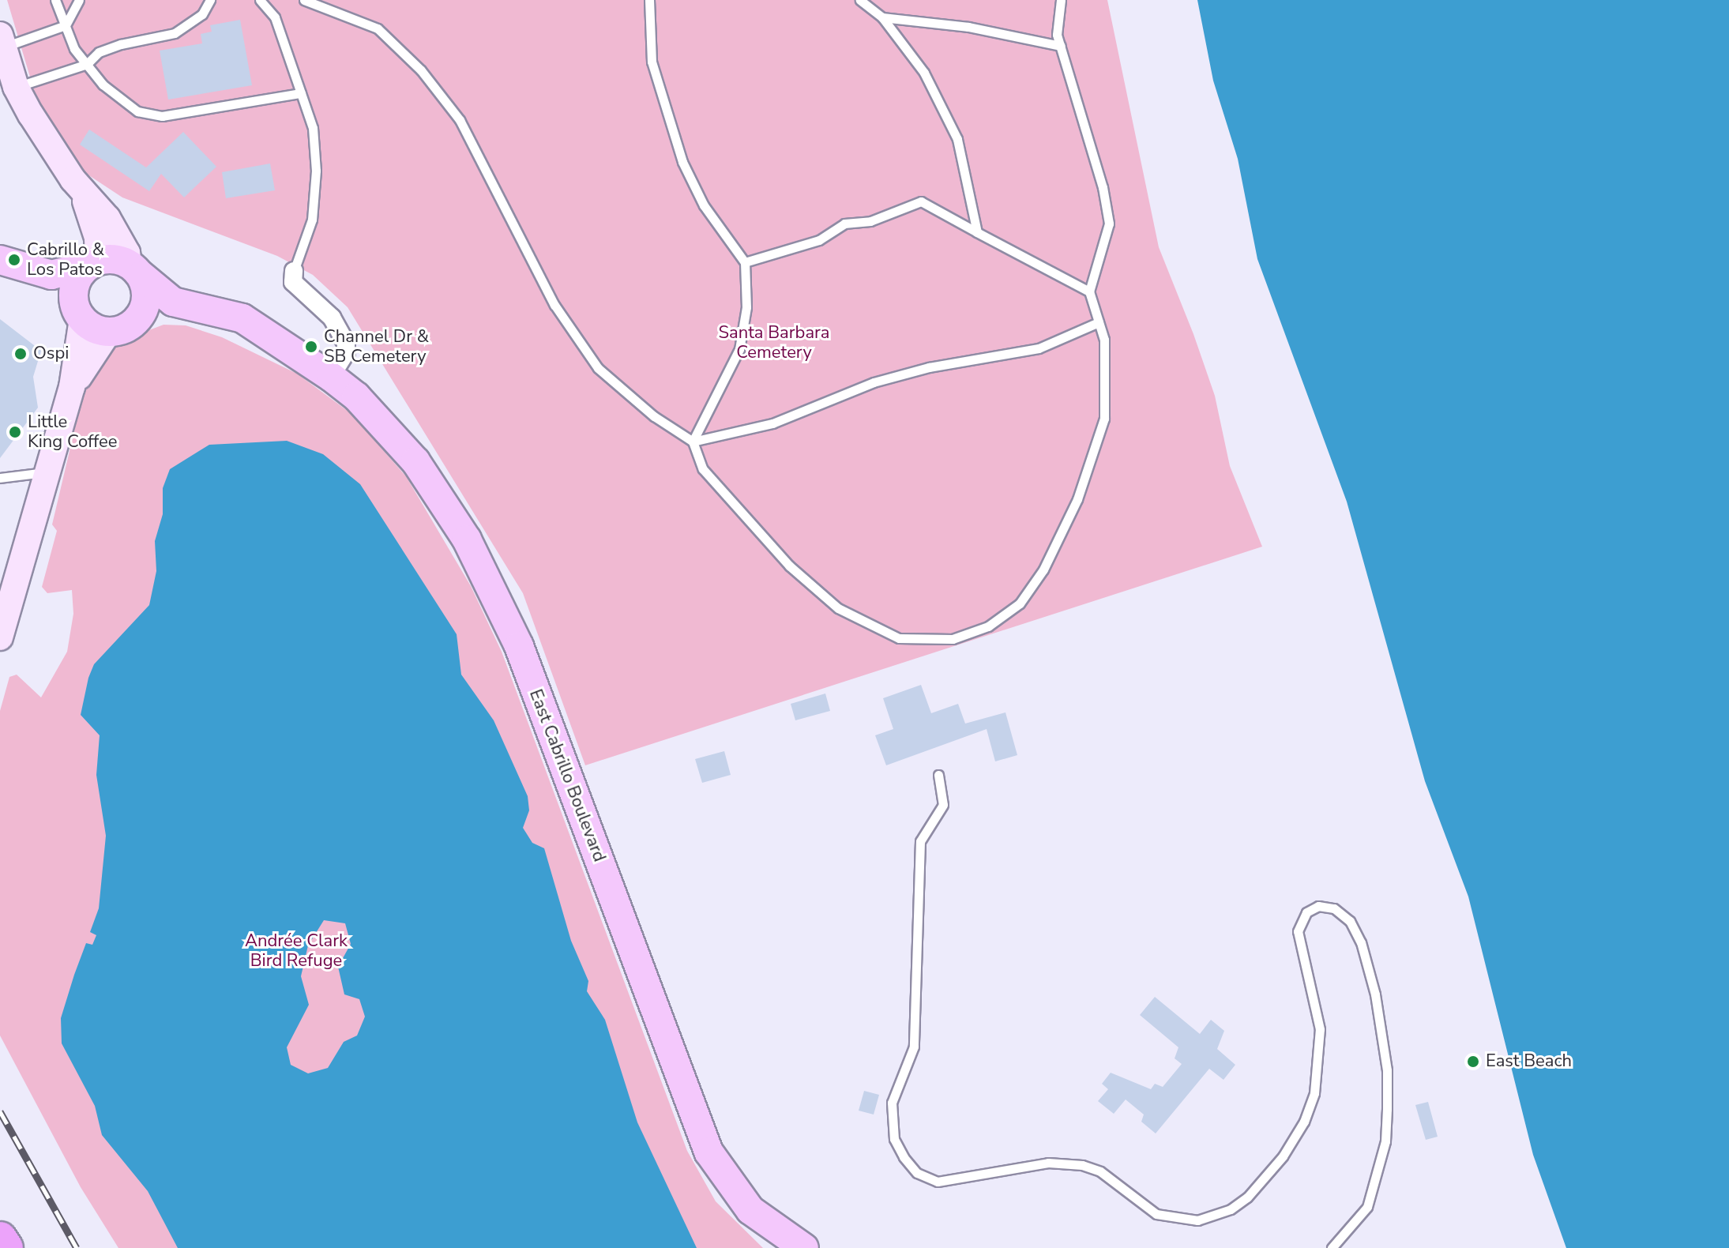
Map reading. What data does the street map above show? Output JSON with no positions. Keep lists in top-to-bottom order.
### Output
{
  "streets": {
    "main road": ["East Cabrillo Boulevard"]
  },
  "parks": ["Santa Barbara Cemetery", "Andrée Clark Bird Refuge"],
  "places": [
    "Cabrillo & Los Patos",
    "Channel Dr & SB Cemetery",
    "Ospi",
    "Little King Coffee",
    "East Beach"
  ]
}
